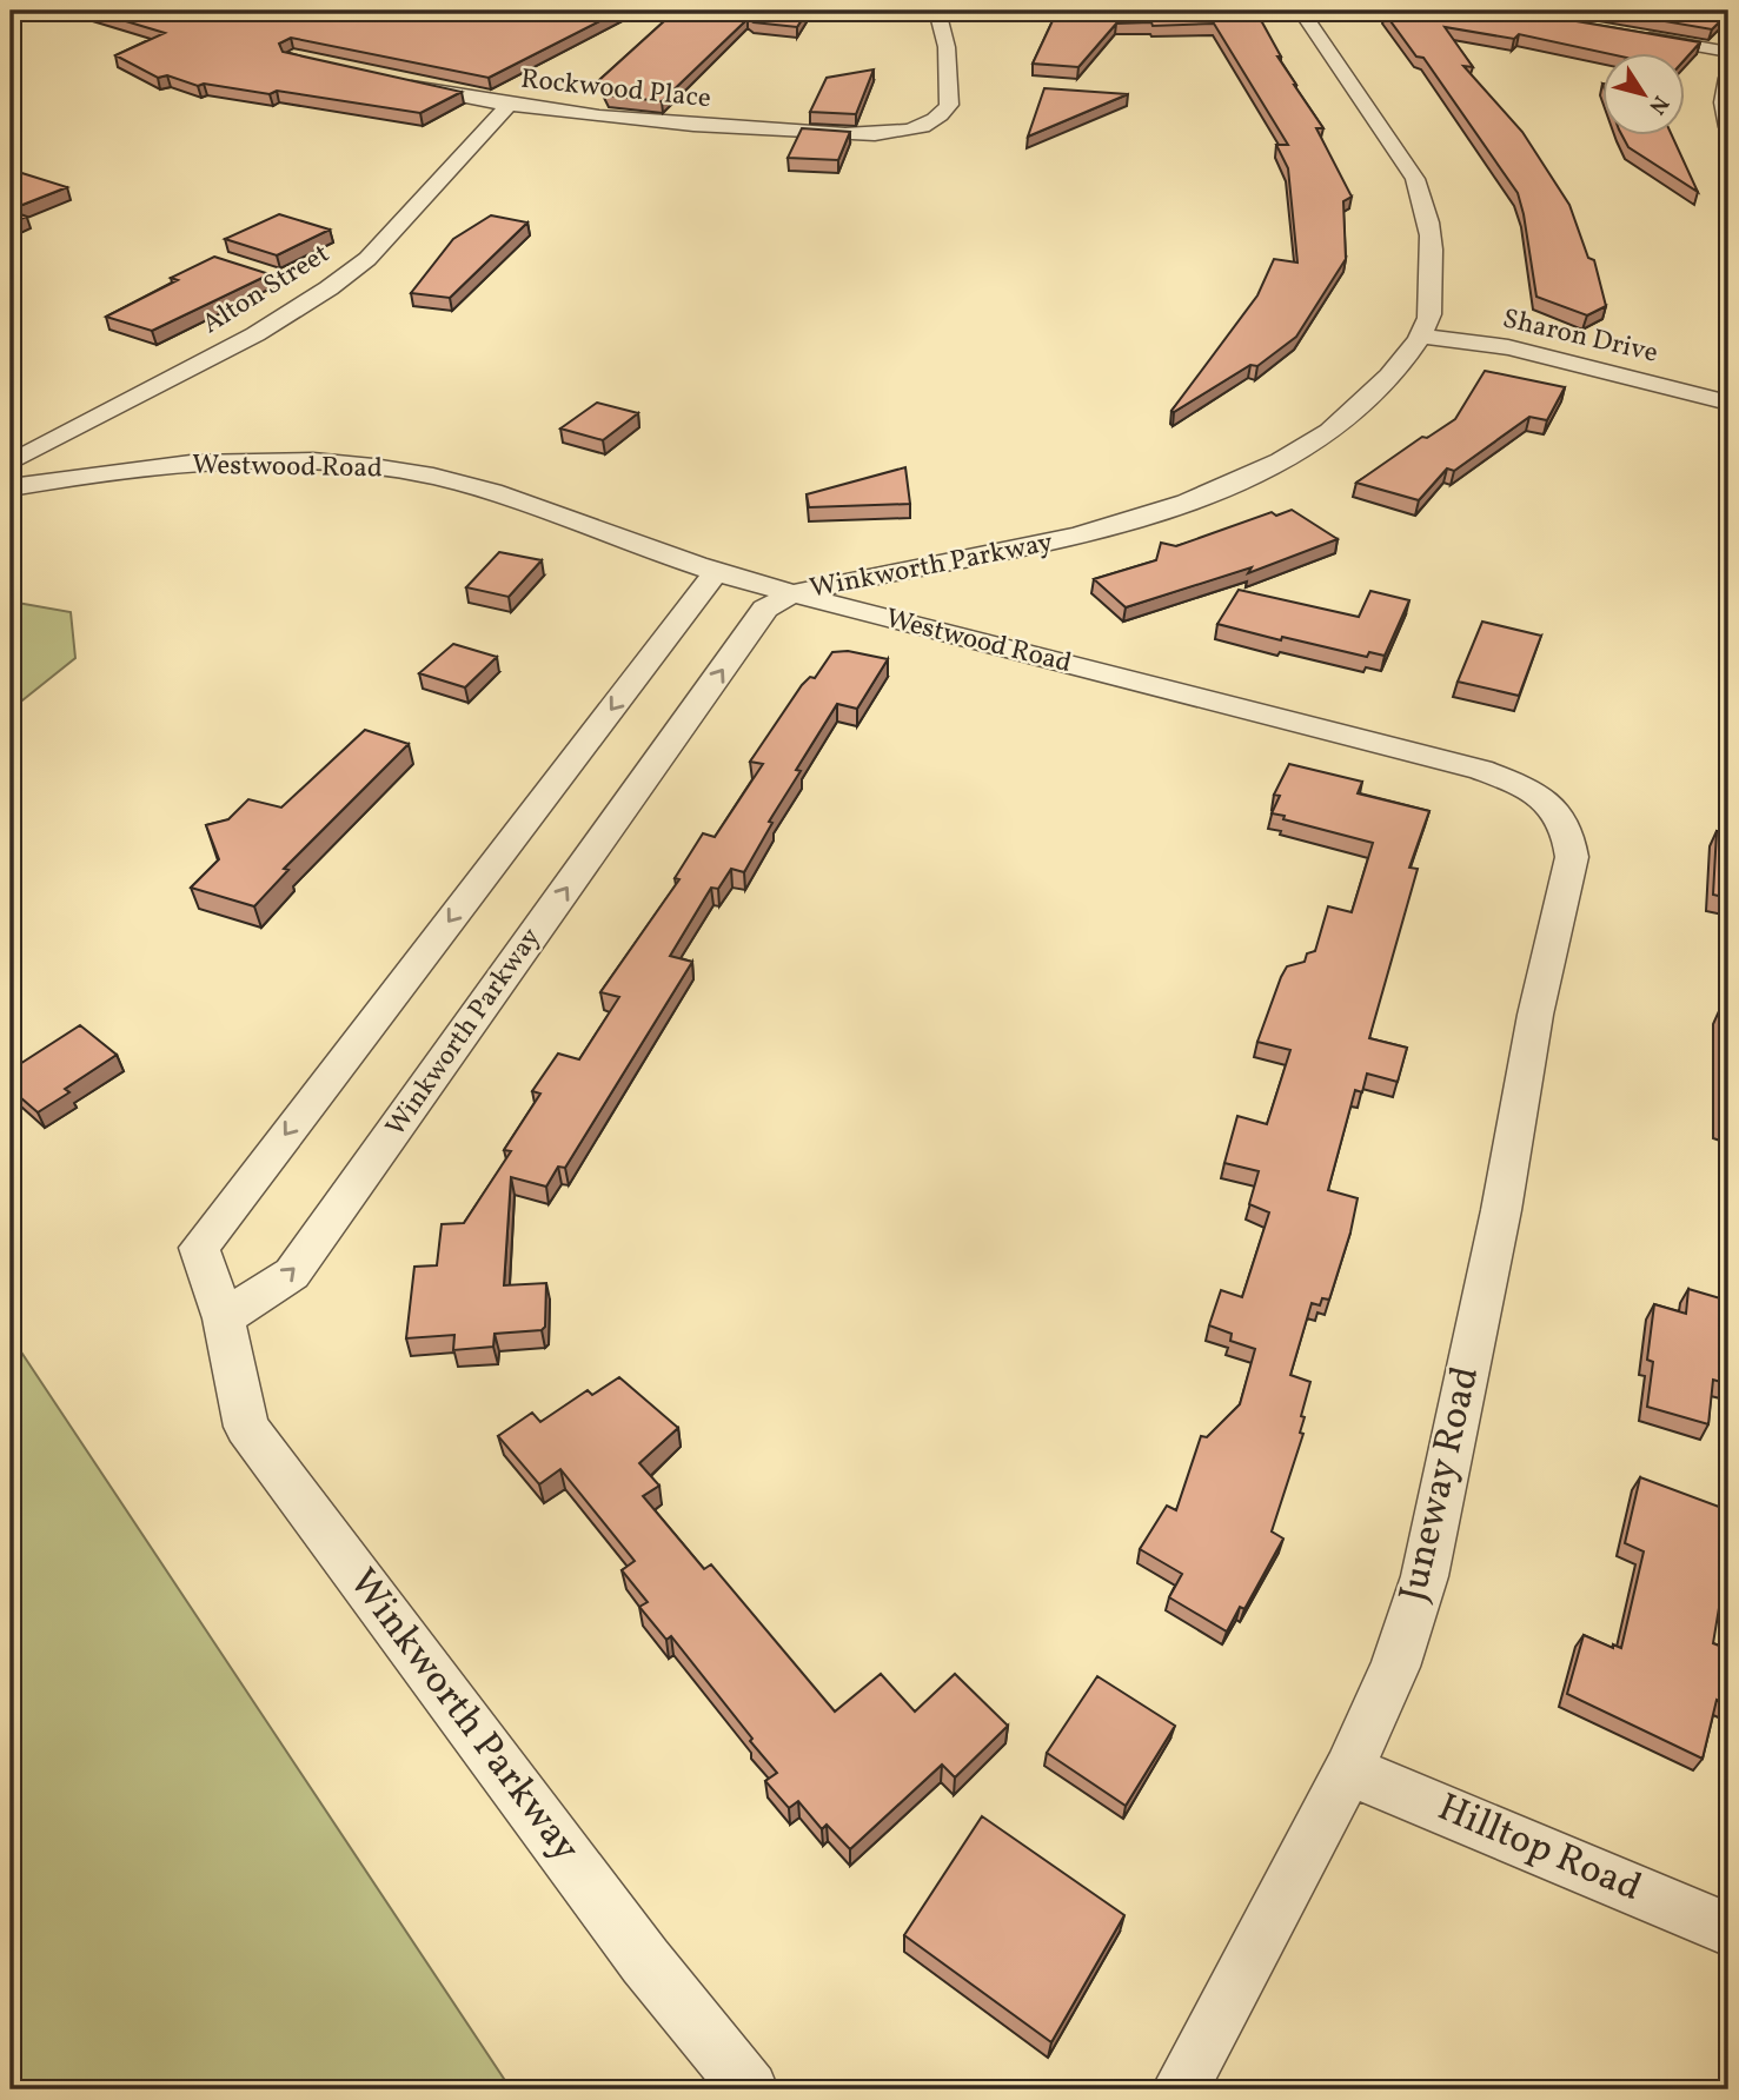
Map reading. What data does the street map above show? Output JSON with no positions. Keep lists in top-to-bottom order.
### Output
{
  "streets": {
    "street": [
      "Rockwood Place",
      "Alton Street",
      "Sharon Drive",
      "Westwood Road",
      "Winkworth Parkway",
      "Juneway Road",
      "Hilltop Road"
    ]
  },
  "crossings": [
    ["Rockwood Place", "Alton Street"],
    ["Sharon Drive", "Winkworth Parkway"],
    ["Westwood Road", "Winkworth Parkway"],
    ["Westwood Road", "Juneway Road"],
    ["Juneway Road", "Hilltop Road"]
  ],
  "north": "bottom right"
}
